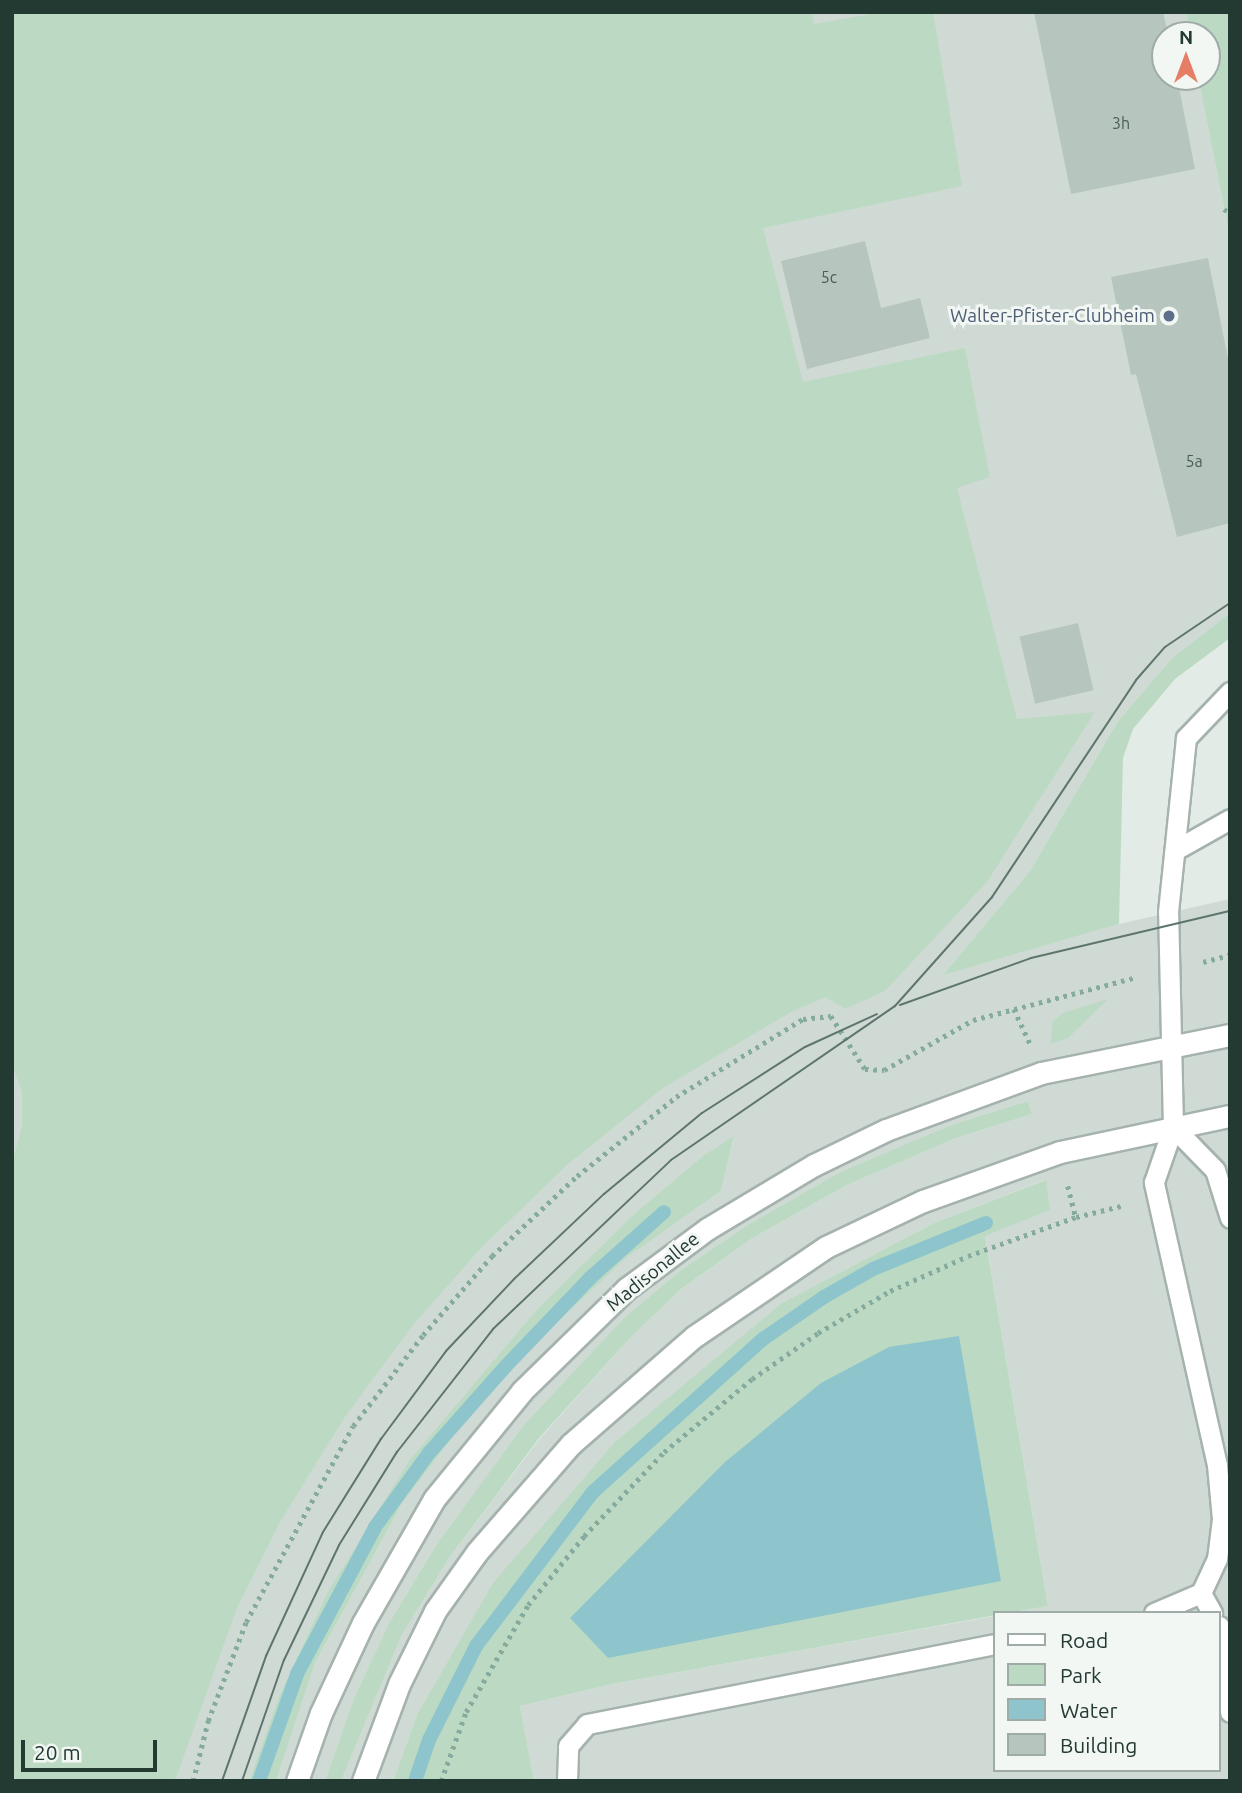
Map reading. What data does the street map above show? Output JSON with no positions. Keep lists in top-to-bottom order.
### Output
{
  "streets": {
    "main road": ["Madisonallee"]
  },
  "places": ["Walter-Pfister-Clubheim"],
  "house_numbers": ["3h", "5c", "5a"],
  "legend": [
    "Road",
    "Park",
    "Water",
    "Building"
  ],
  "scale_bar": "20 m",
  "north": "top"
}
